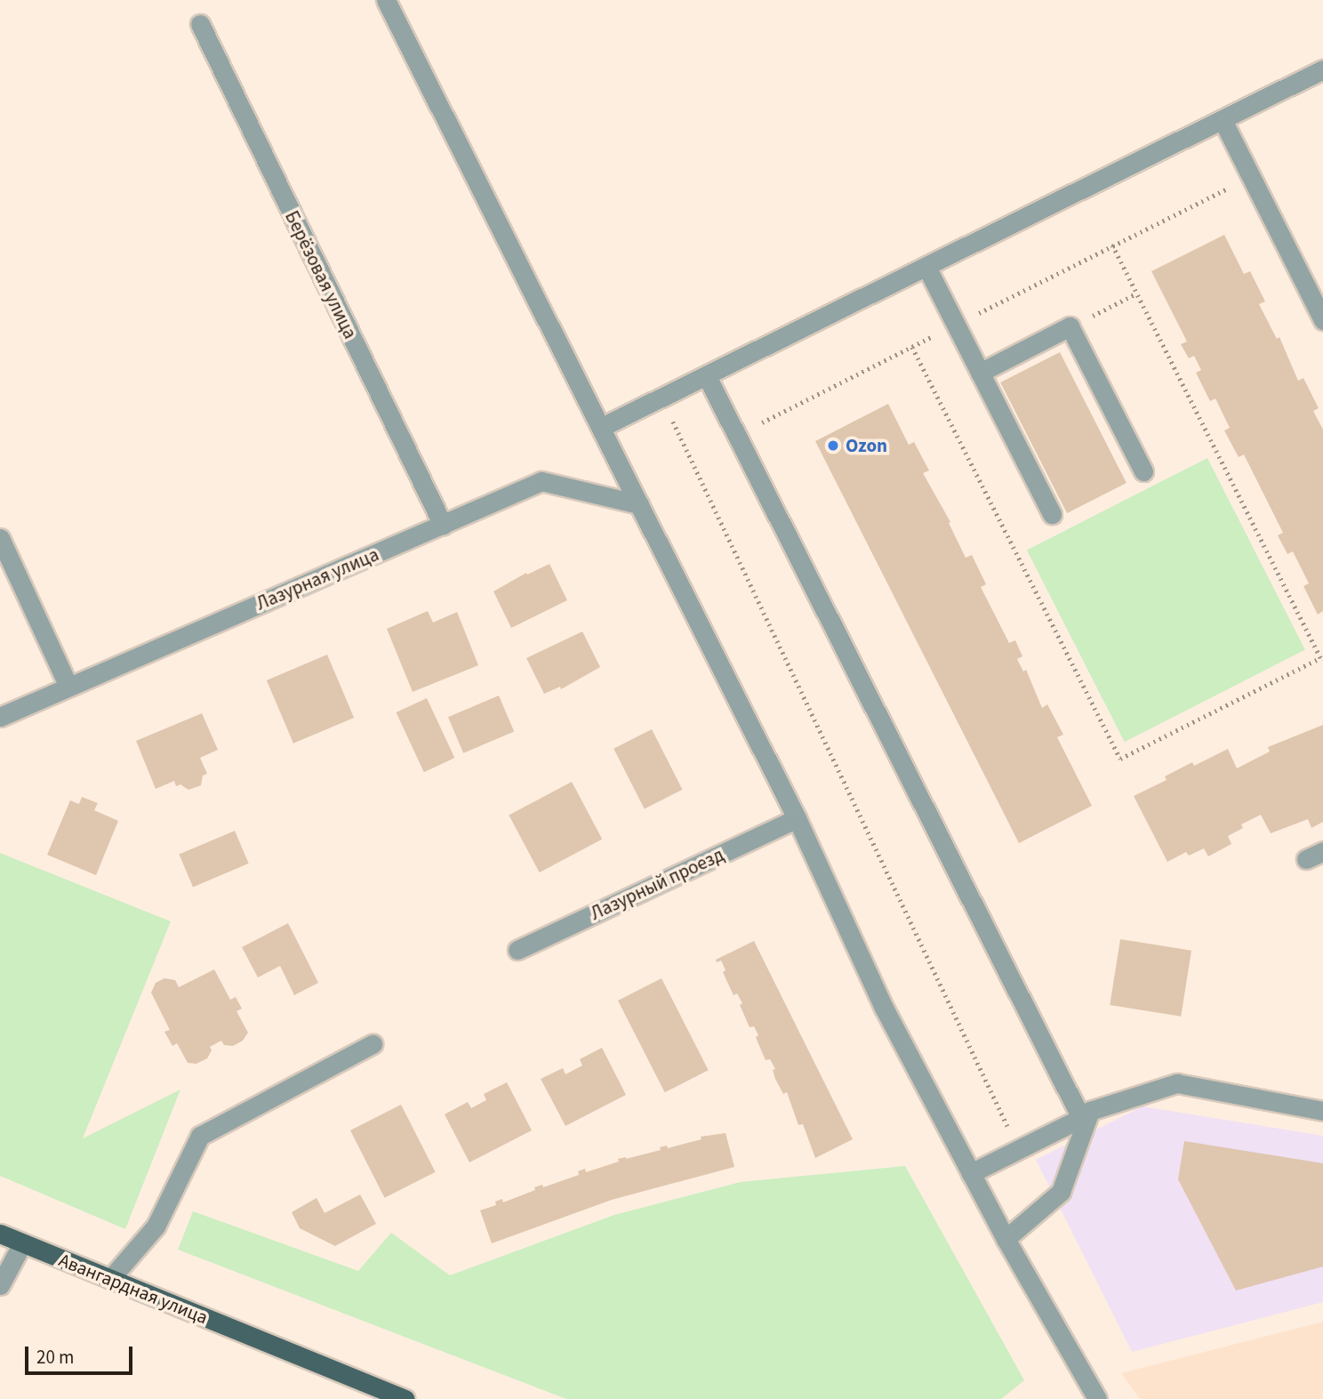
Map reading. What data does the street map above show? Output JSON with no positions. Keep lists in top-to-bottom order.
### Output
{
  "streets": {
    "main road": ["Авангардная улица"],
    "street": ["Берёзовая улица", "Лазурная улица", "Лазурный проезд"]
  },
  "crossings": [
    ["Берёзовая улица", "Лазурная улица"]
  ],
  "places": ["Ozon"],
  "scale_bar": "20 m"
}
